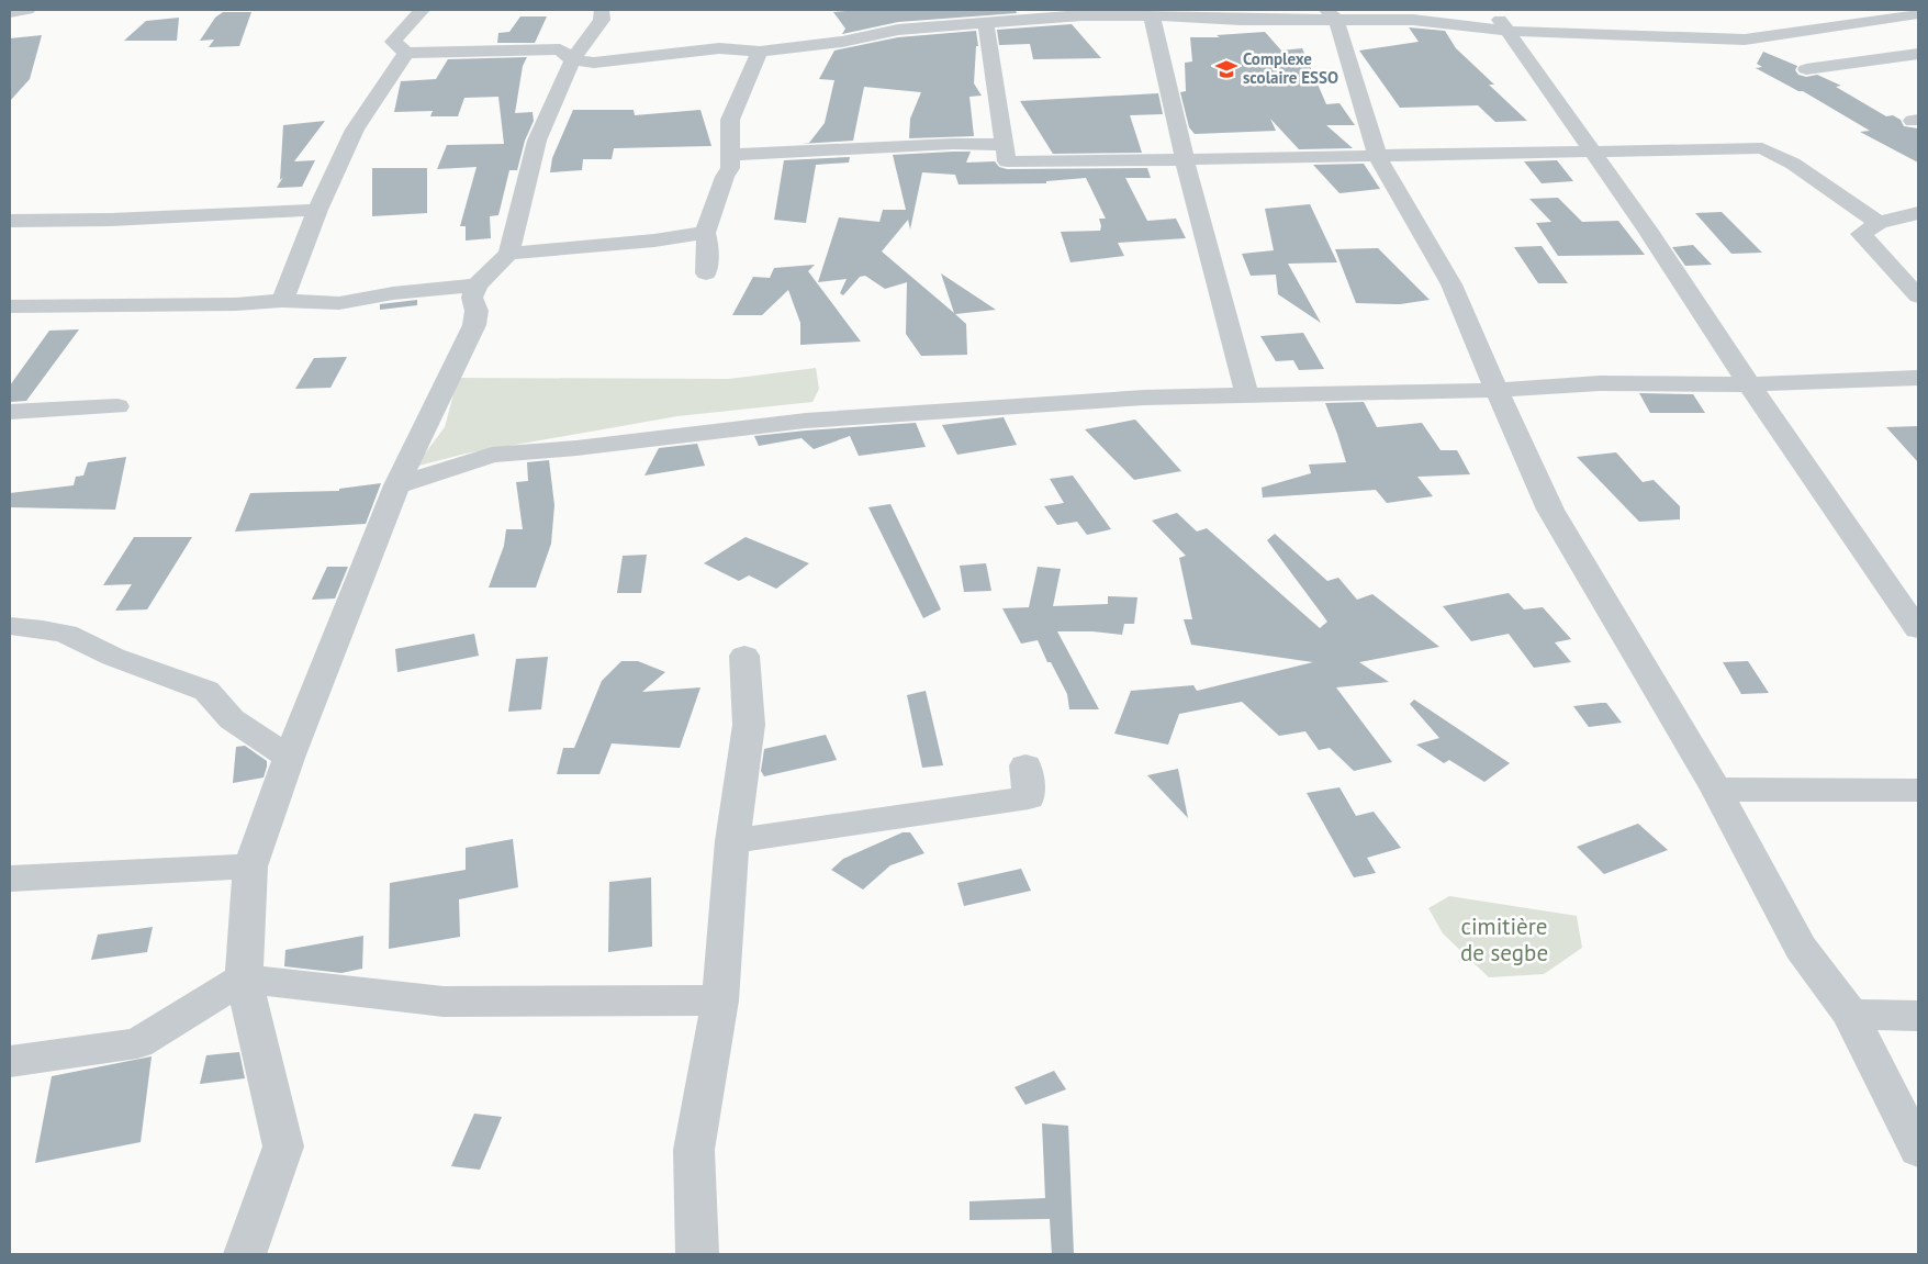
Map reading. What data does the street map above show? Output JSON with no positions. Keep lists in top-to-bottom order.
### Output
{
  "parks": ["cimitière de segbe"],
  "places": {
    "school or university": ["Complexe scolaire ESSO"]
  }
}
